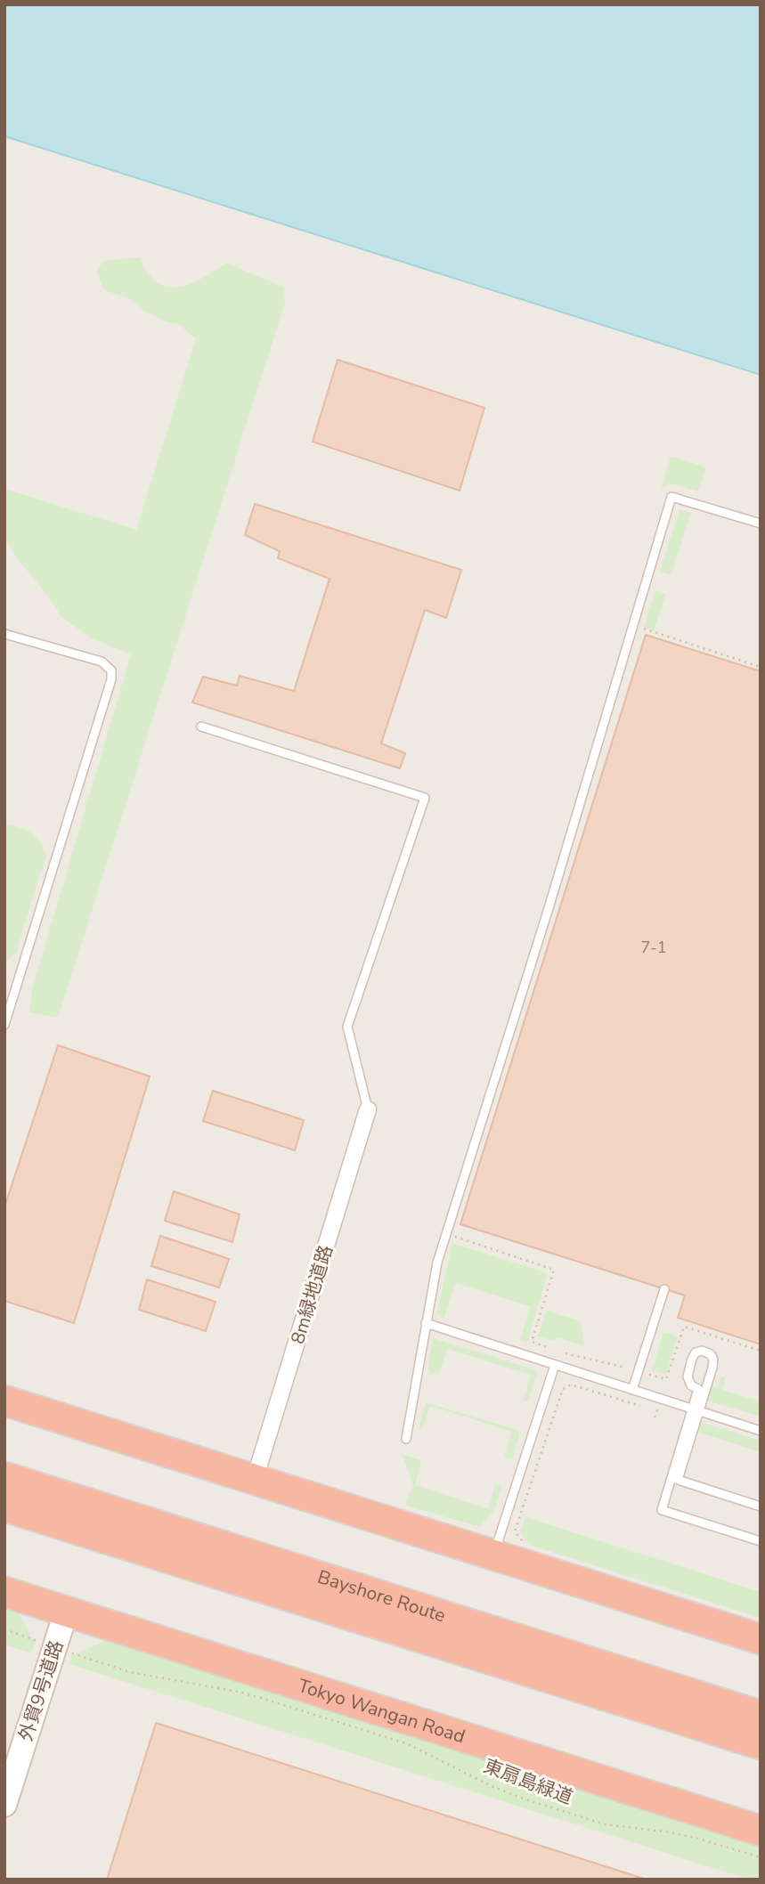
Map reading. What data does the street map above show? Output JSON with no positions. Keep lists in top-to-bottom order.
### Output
{
  "streets": {
    "highway": ["Bayshore Route", "Tokyo Wangan Road"],
    "street": ["8m緑地道路", "外貿9号道路"],
    "path": ["東扇島緑道"]
  },
  "crossings": [
    ["外貿9号道路", "Tokyo Wangan Road"],
    ["外貿9号道路", "東扇島緑道"]
  ],
  "house_numbers": ["7-1"]
}
